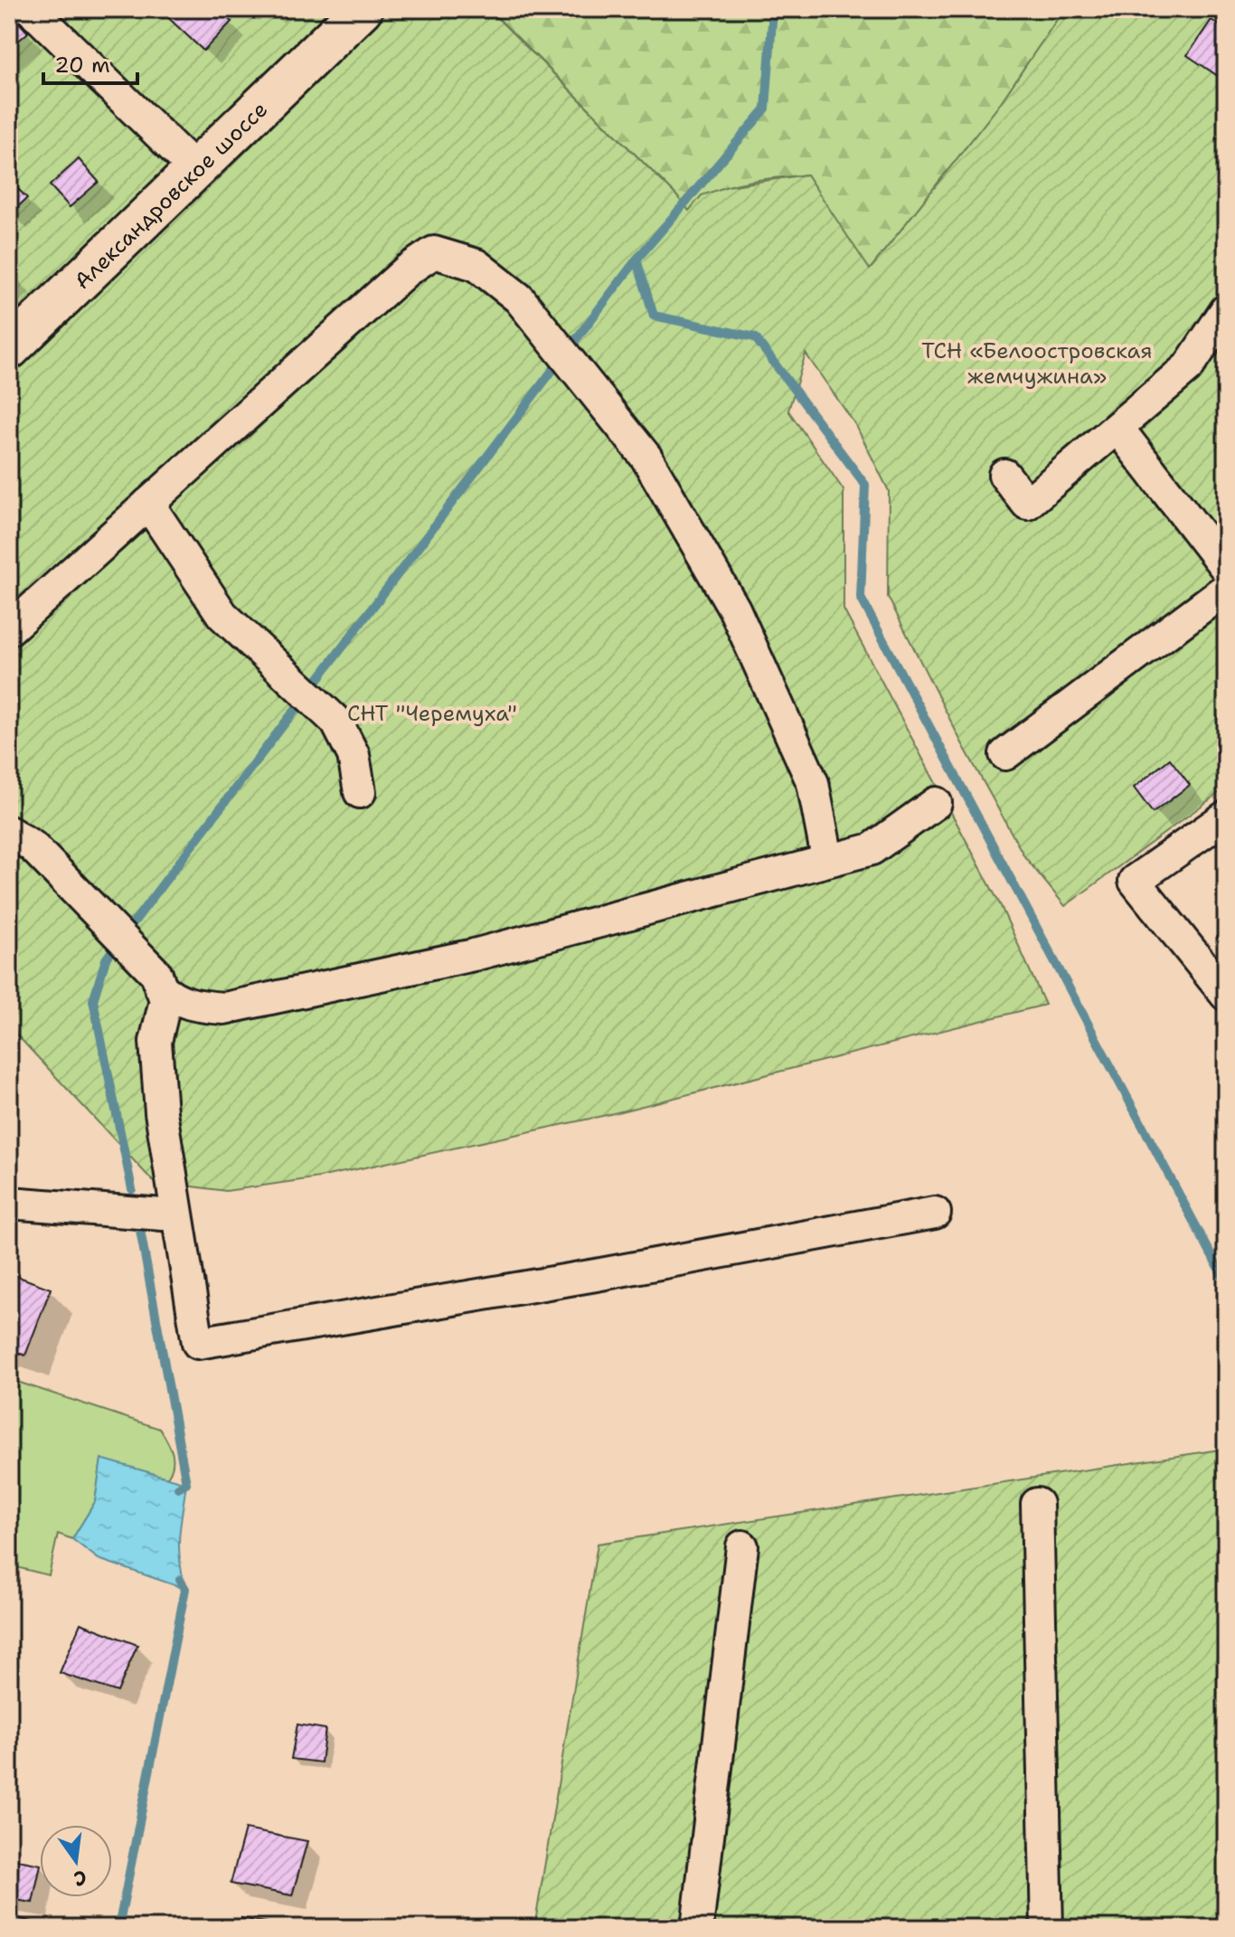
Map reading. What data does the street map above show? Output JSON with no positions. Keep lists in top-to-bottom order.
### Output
{
  "streets": {
    "street": ["Александровское шоссе"]
  },
  "parks": ["ТСН «Белоостровская жемчужина»", "СНТ \"Черемуха\""],
  "scale_bar": "20 m",
  "north": "bottom"
}
